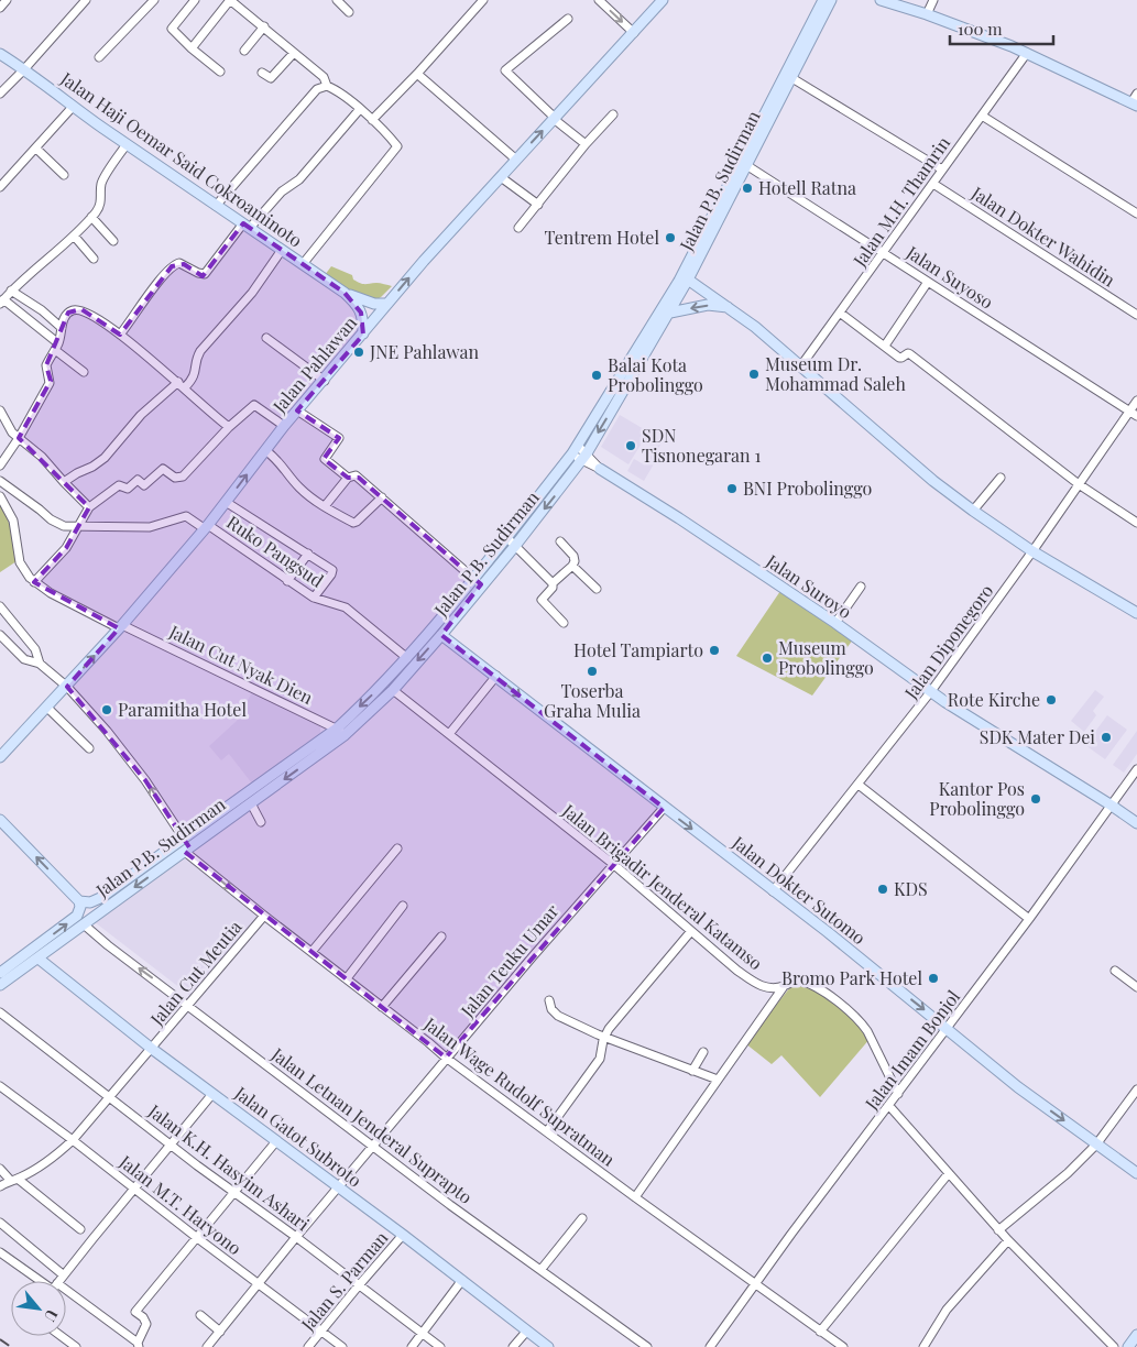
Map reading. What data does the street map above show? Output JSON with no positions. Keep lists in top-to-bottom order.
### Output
{
  "streets": {
    "main road": [
      "Jalan Haji Oemar Said Cokroaminoto",
      "Jalan P.B. Sudirman",
      "Jalan Pahlawan",
      "Jalan Suroyo",
      "Jalan Dokter Sutomo",
      "Jalan Gatot Subroto"
    ],
    "street": [
      "Jalan M.H. Thamrin",
      "Jalan Dokter Wahidin",
      "Jalan Suyoso",
      "Ruko Pangsud",
      "Jalan Diponegoro",
      "Jalan Cut Nyak Dien",
      "Jalan Brigadir Jenderal Katamso",
      "Jalan Teuku Umar",
      "Jalan Cut Meutia",
      "Jalan Imam Bonjol",
      "Jalan Wage Rudolf Supratman",
      "Jalan Letnan Jenderal Suprapto",
      "Jalan K.H. Hasyim Ashari",
      "Jalan M.T. Haryono",
      "Jalan S. Parman"
    ]
  },
  "crossings": [
    ["Jalan P.B. Sudirman", "Jalan Suyoso"],
    ["Jalan P.B. Sudirman", "Ruko Pangsud"],
    ["Jalan P.B. Sudirman", "Jalan Suroyo"],
    ["Jalan P.B. Sudirman", "Jalan Cut Nyak Dien"],
    ["Jalan P.B. Sudirman", "Jalan Brigadir Jenderal Katamso"],
    ["Jalan P.B. Sudirman", "Jalan Dokter Sutomo"],
    ["Jalan P.B. Sudirman", "Jalan Wage Rudolf Supratman"],
    ["Jalan P.B. Sudirman", "Jalan Letnan Jenderal Suprapto"],
    ["Jalan P.B. Sudirman", "Jalan Gatot Subroto"],
    ["Jalan M.H. Thamrin", "Jalan Dokter Wahidin"],
    ["Jalan M.H. Thamrin", "Jalan Suyoso"],
    ["Jalan Suyoso", "Jalan Diponegoro"],
    ["Jalan Pahlawan", "Ruko Pangsud"],
    ["Jalan Pahlawan", "Jalan Cut Nyak Dien"],
    ["Jalan Suroyo", "Jalan Diponegoro"],
    ["Jalan Suroyo", "Jalan Imam Bonjol"],
    ["Jalan Diponegoro", "Jalan Dokter Sutomo"],
    ["Jalan Brigadir Jenderal Katamso", "Jalan Teuku Umar"],
    ["Jalan Brigadir Jenderal Katamso", "Jalan Imam Bonjol"],
    ["Jalan Dokter Sutomo", "Jalan Teuku Umar"],
    ["Jalan Dokter Sutomo", "Jalan Imam Bonjol"],
    ["Jalan Teuku Umar", "Jalan Wage Rudolf Supratman"],
    ["Jalan Teuku Umar", "Jalan Letnan Jenderal Suprapto"],
    ["Jalan Teuku Umar", "Jalan Gatot Subroto"],
    ["Jalan Teuku Umar", "Jalan K.H. Hasyim Ashari"],
    ["Jalan Teuku Umar", "Jalan M.T. Haryono"],
    ["Jalan Cut Meutia", "Jalan Wage Rudolf Supratman"],
    ["Jalan Cut Meutia", "Jalan Letnan Jenderal Suprapto"],
    ["Jalan Cut Meutia", "Jalan Gatot Subroto"],
    ["Jalan Cut Meutia", "Jalan K.H. Hasyim Ashari"],
    ["Jalan Cut Meutia", "Jalan M.T. Haryono"],
    ["Jalan Imam Bonjol", "Jalan Wage Rudolf Supratman"],
    ["Jalan Gatot Subroto", "Jalan S. Parman"],
    ["Jalan K.H. Hasyim Ashari", "Jalan S. Parman"],
    ["Jalan M.T. Haryono", "Jalan S. Parman"]
  ],
  "one_way": ["Jalan Pahlawan", "Jalan Dokter Sutomo"],
  "places": [
    "Hotell Ratna",
    "Tentrem Hotel",
    "JNE Pahlawan",
    "Museum Dr. Mohammad Saleh",
    "Balai Kota Probolinggo",
    "SDN Tisnonegaran 1",
    "BNI Probolinggo",
    "Hotel Tampiarto",
    "Museum Probolinggo",
    "Toserba Graha Mulia",
    "Rote Kirche",
    "Paramitha Hotel",
    "SDK Mater Dei",
    "Kantor Pos Probolinggo",
    "KDS",
    "Bromo Park Hotel"
  ],
  "scale_bar": "100 m",
  "north": "bottom right"
}
